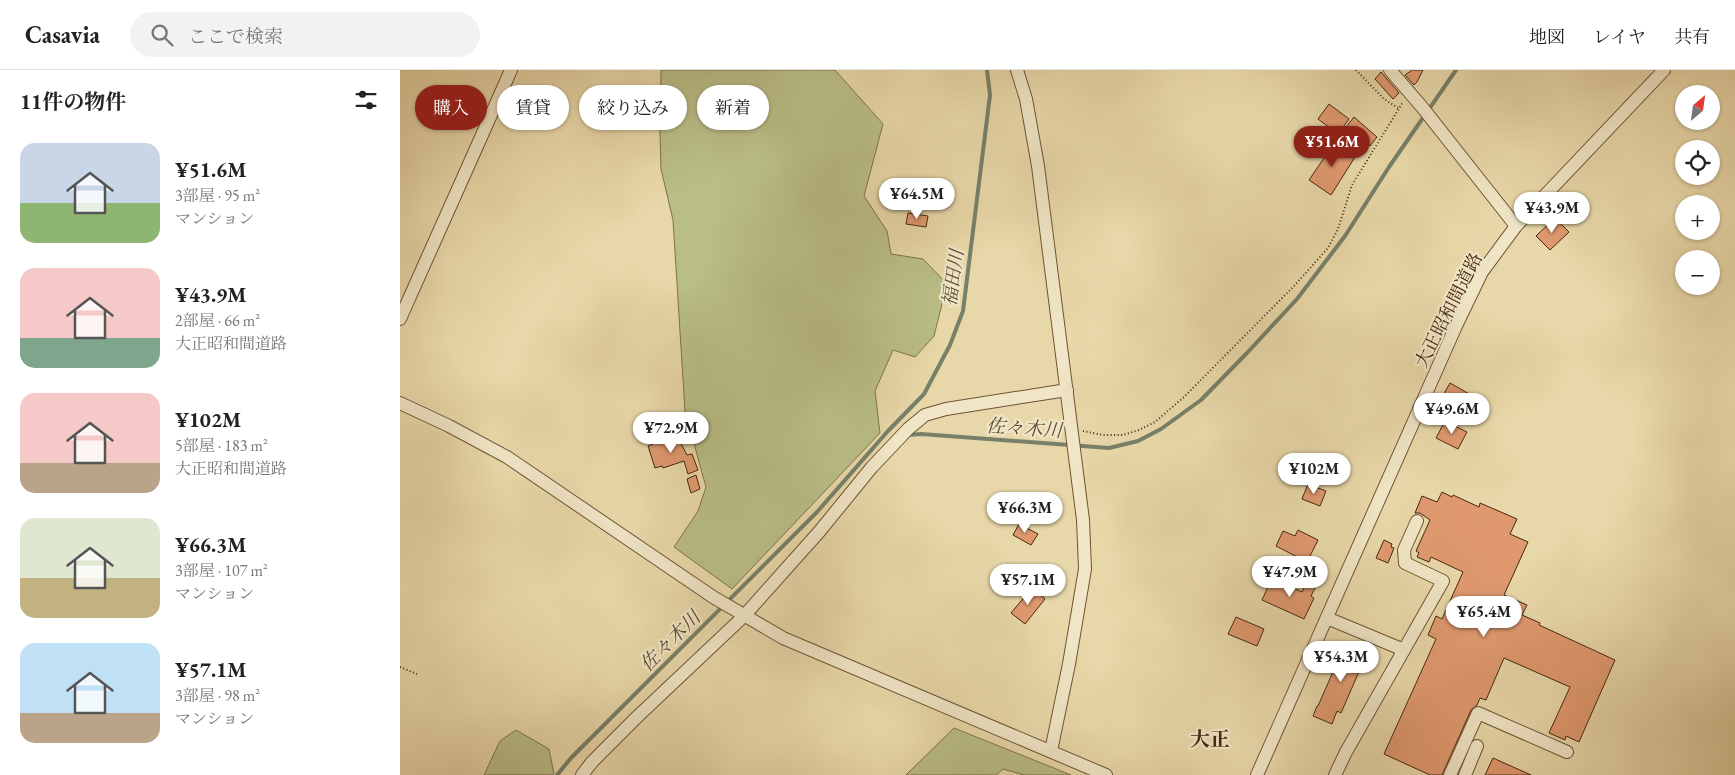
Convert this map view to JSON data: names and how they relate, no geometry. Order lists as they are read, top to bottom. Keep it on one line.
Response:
{"streets":{"street":["大正昭和間道路"]},"districts":["大正"],"water":["福田川","佐々木川"],"north":"top right","page":{"header":"Casavia","search":"ここで検索","nav":["地図","レイヤ","共有"],"heading":"11件の物件","map_buttons":["+","−"],"chip":["購入","賃貸","絞り込み","新着"],"price":["¥51.6M","¥64.5M","¥43.9M","¥49.6M","¥72.9M","¥102M","¥66.3M","¥47.9M","¥57.1M","¥65.4M","¥54.3M"],"list":[{"name":"¥51.6M","note":"3部屋 · 95 m² · マンション"},{"name":"¥43.9M","note":"2部屋 · 66 m² · 大正昭和間道路"},{"name":"¥102M","note":"5部屋 · 183 m² · 大正昭和間道路"},{"name":"¥66.3M","note":"3部屋 · 107 m² · マンション"},{"name":"¥57.1M","note":"3部屋 · 98 m² · マンション"}]}}
